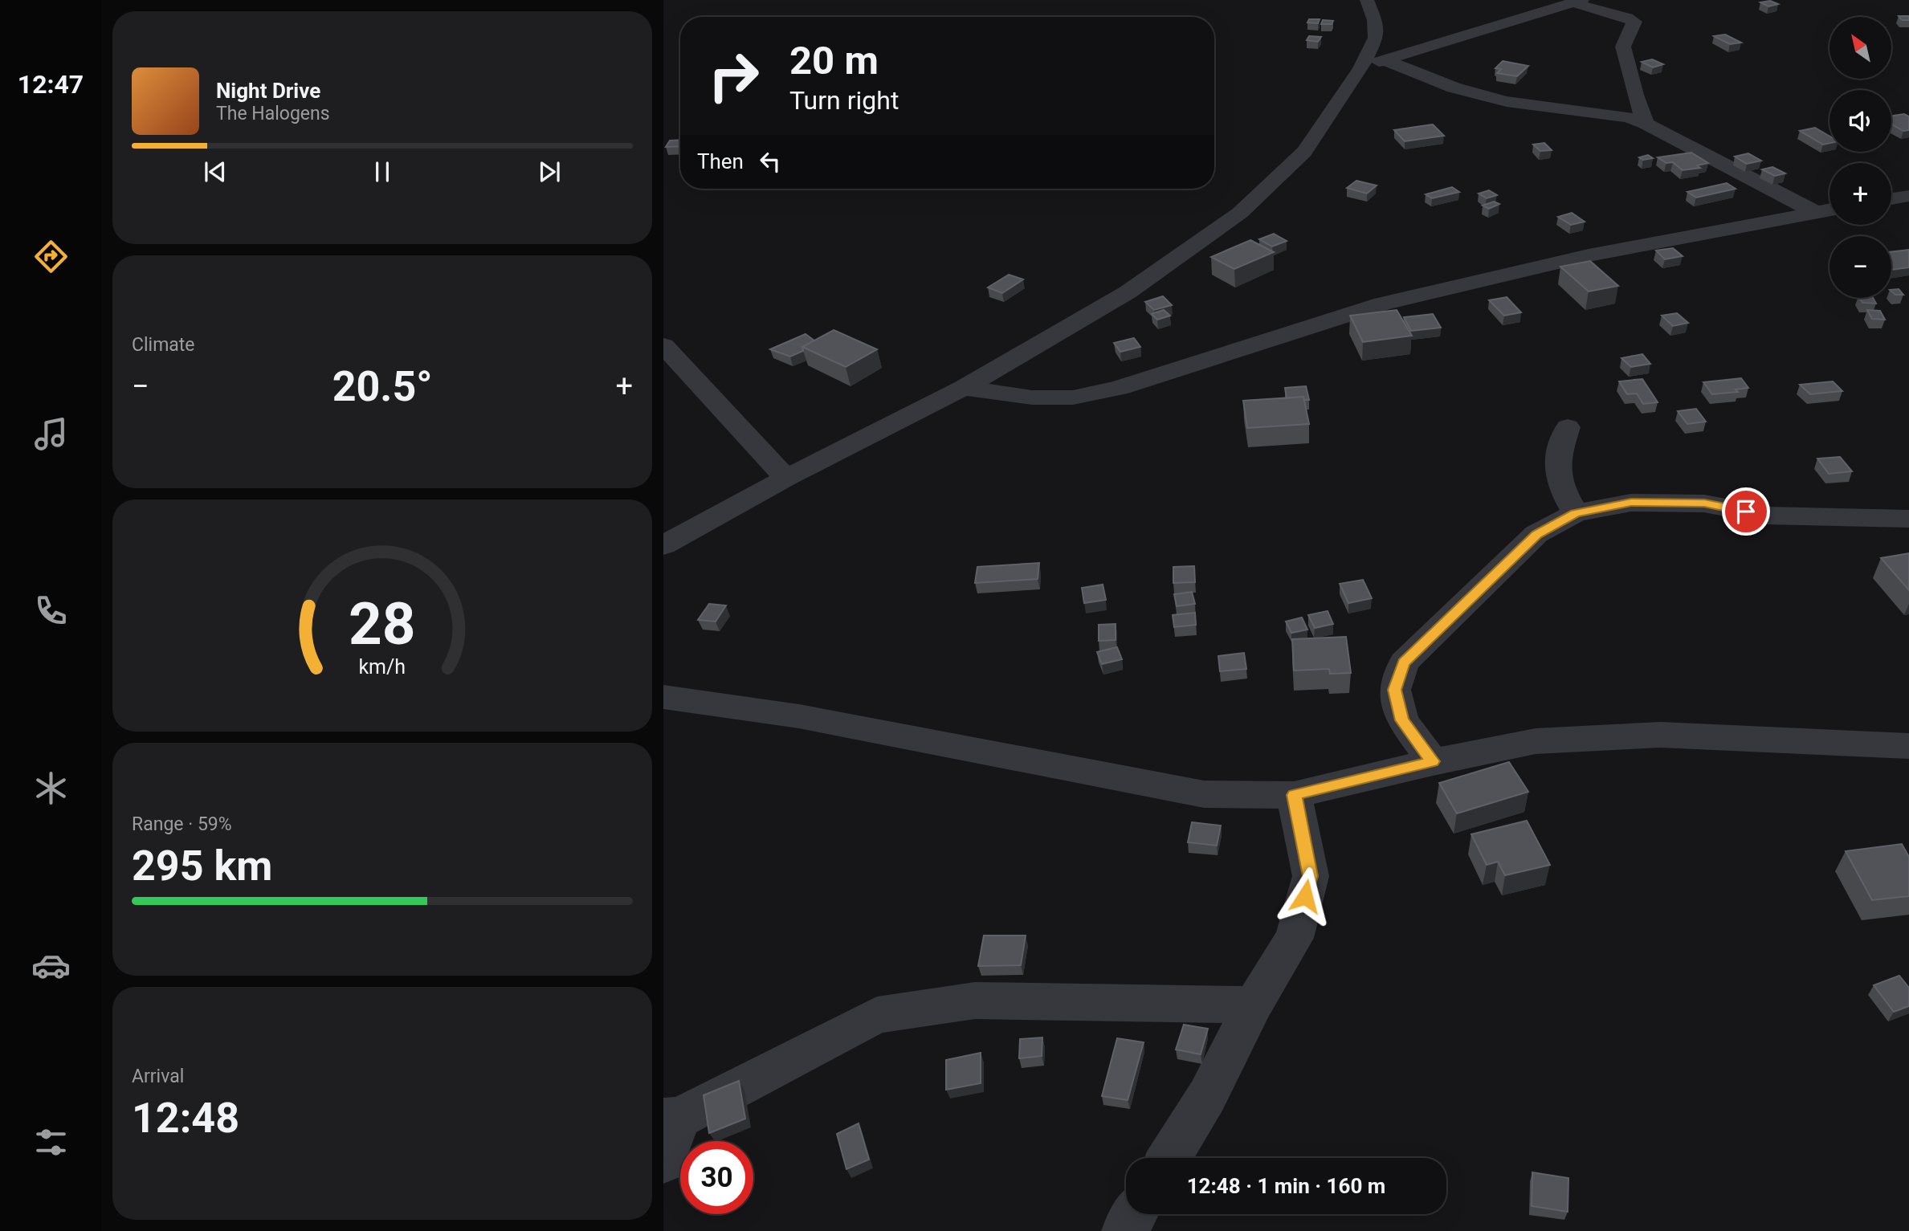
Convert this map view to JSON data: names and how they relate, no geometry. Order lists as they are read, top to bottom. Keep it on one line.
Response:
{"north":"top left","page":{"tabs":"12:47","map_buttons":["+","−"],"turn":["20 m","Turn right"],"song":["Night Drive","The Halogens"],"then":"Then","tile":["Climate",["Range · 59%","295 km"],["Arrival","12:48"]],"heat":["−","20.5°","+"],"limit":"30","trip":"12:48 · 1 min · 160 m","gauge":["28","km/h"]}}
